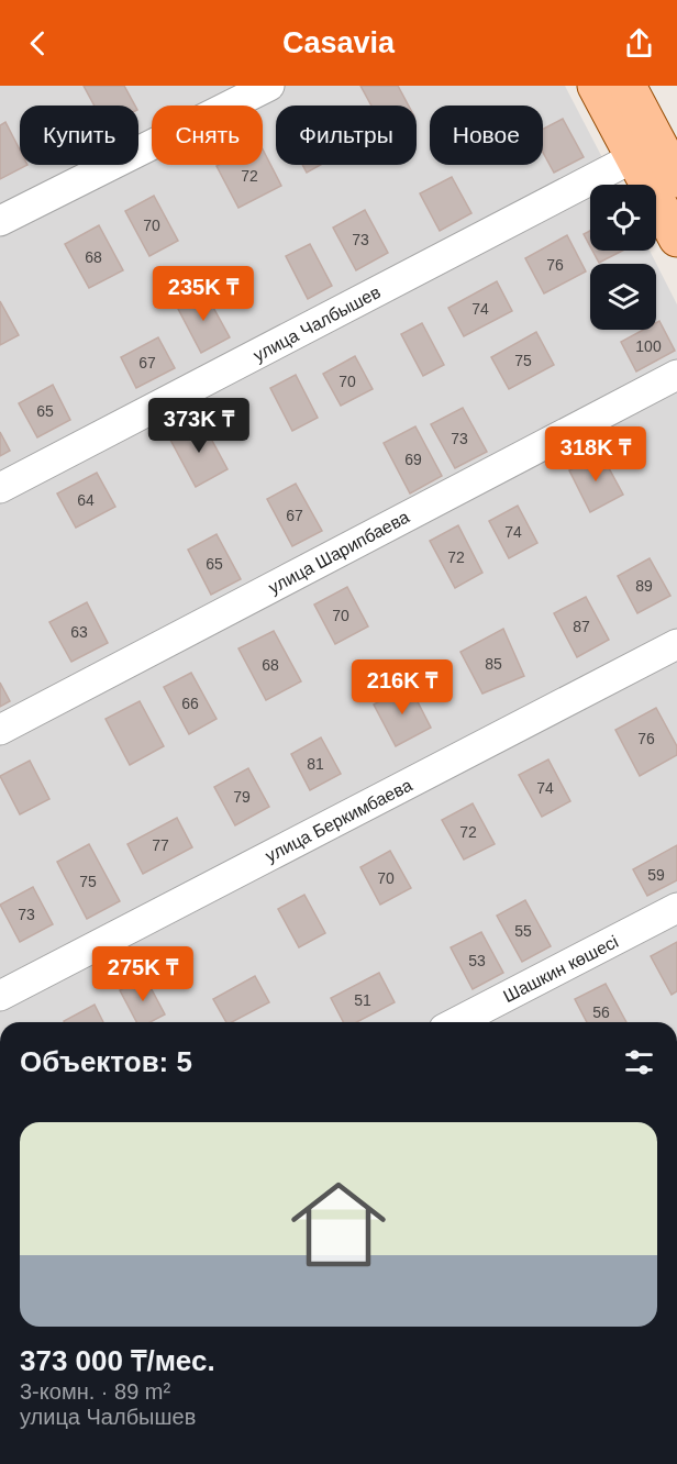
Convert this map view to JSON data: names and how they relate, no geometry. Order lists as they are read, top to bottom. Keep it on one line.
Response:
{"streets":{"street":["улица Чалбышев","улица Шарипбаева","улица Беркимбаева","Шашкин көшесі"]},"house_numbers":["72","70","73","68","76","74","100","75","67","70","65","73","69","64","67","74","72","65","89","70","87","63","85","68","66","76","81","74","79","72","77","59","70","75","73","55","53","51","56"],"page":{"header":"Casavia","chip":["Купить","Снять","Фильтры","Новое"],"price":["235K ₸","373K ₸","318K ₸","216K ₸","275K ₸"],"heading":"Объектов: 5","list":[{"name":"373 000 ₸/мес.","note":"3-комн. · 89 m² · улица Чалбышев"}]}}
